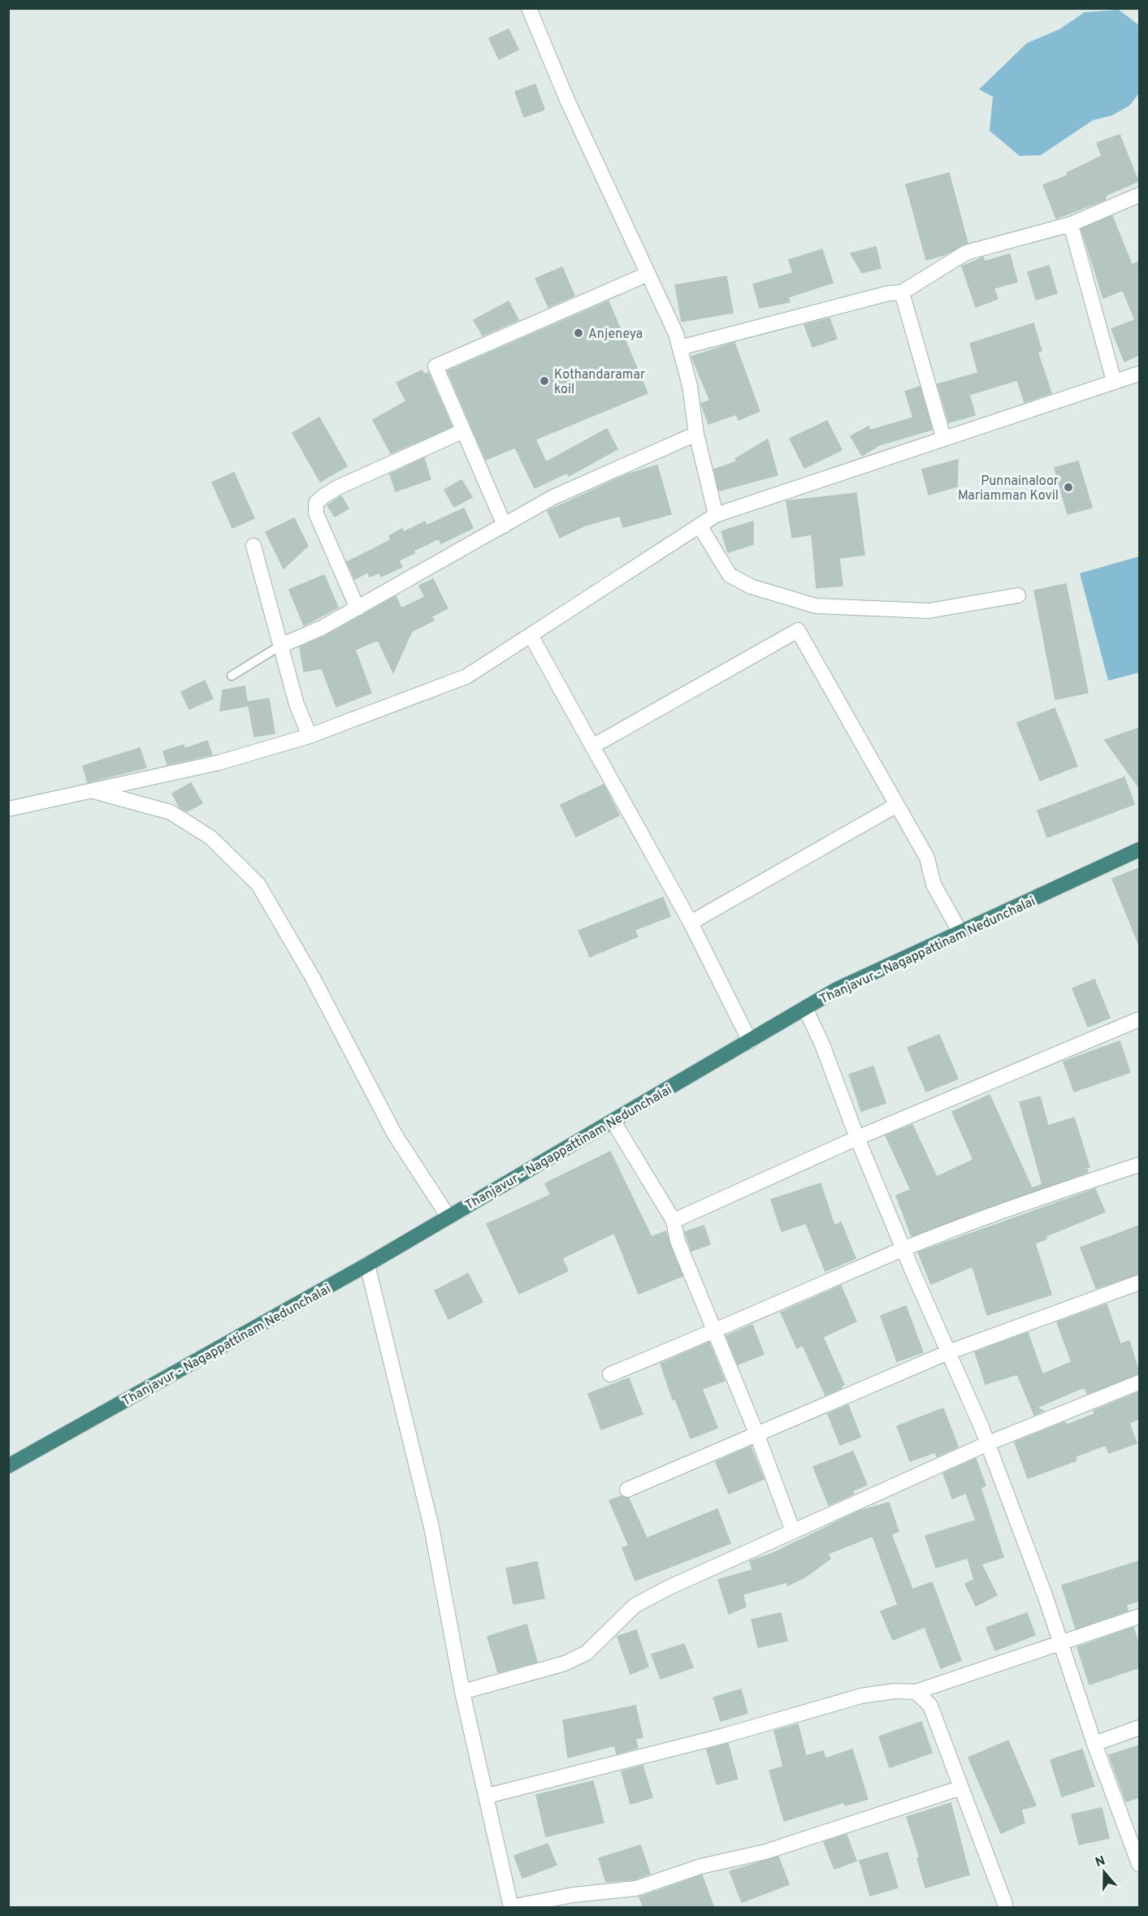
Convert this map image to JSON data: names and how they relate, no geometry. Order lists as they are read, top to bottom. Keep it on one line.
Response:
{"streets":{"highway":["Thanjavur - Nagappattinam Nedunchalai"]},"places":["Anjeneya","Kothandaramar koil","Punnainaloor Mariamman Kovil"],"north":"top"}
